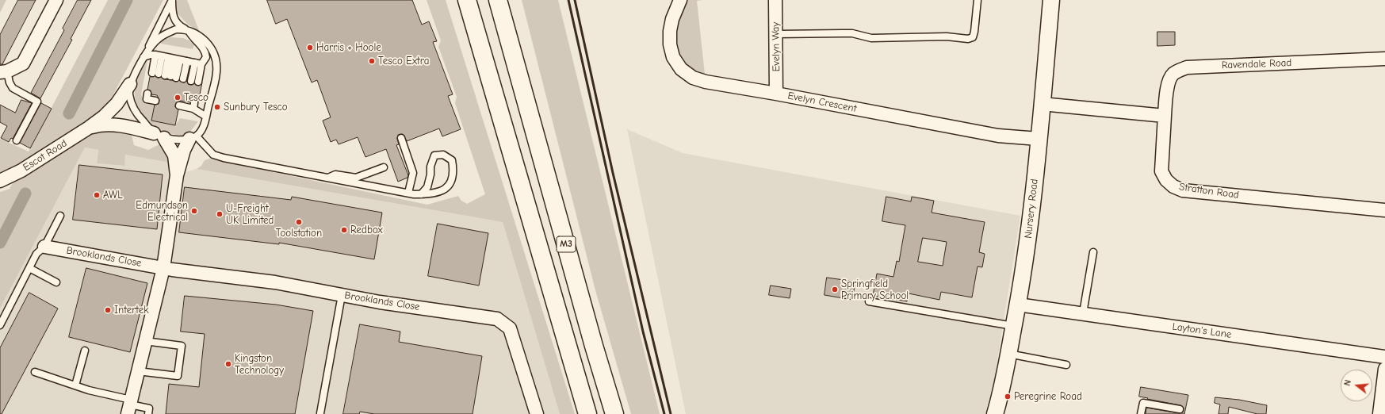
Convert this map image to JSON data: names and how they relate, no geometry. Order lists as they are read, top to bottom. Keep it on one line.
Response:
{"streets":{"highway":["M3"],"street":["Evelyn Way","Ravendale Road","Evelyn Crescent","Escot Road","Stratton Road","Nursery Road","Brooklands Close","Layton's Lane"]},"crossings":[["Evelyn Way","Evelyn Crescent"],["Ravendale Road","Stratton Road"],["Evelyn Crescent","Nursery Road"],["Nursery Road","Layton's Lane"]],"places":["Harris + Hoole","Tesco Extra","Tesco","Sunbury Tesco","AWL","Edmundson Electrical","U-Freight UK Limited","Toolstation","Redbox","Springfield Primary School","Intertek","Kingston Technology","Peregrine Road"],"north":"left"}
